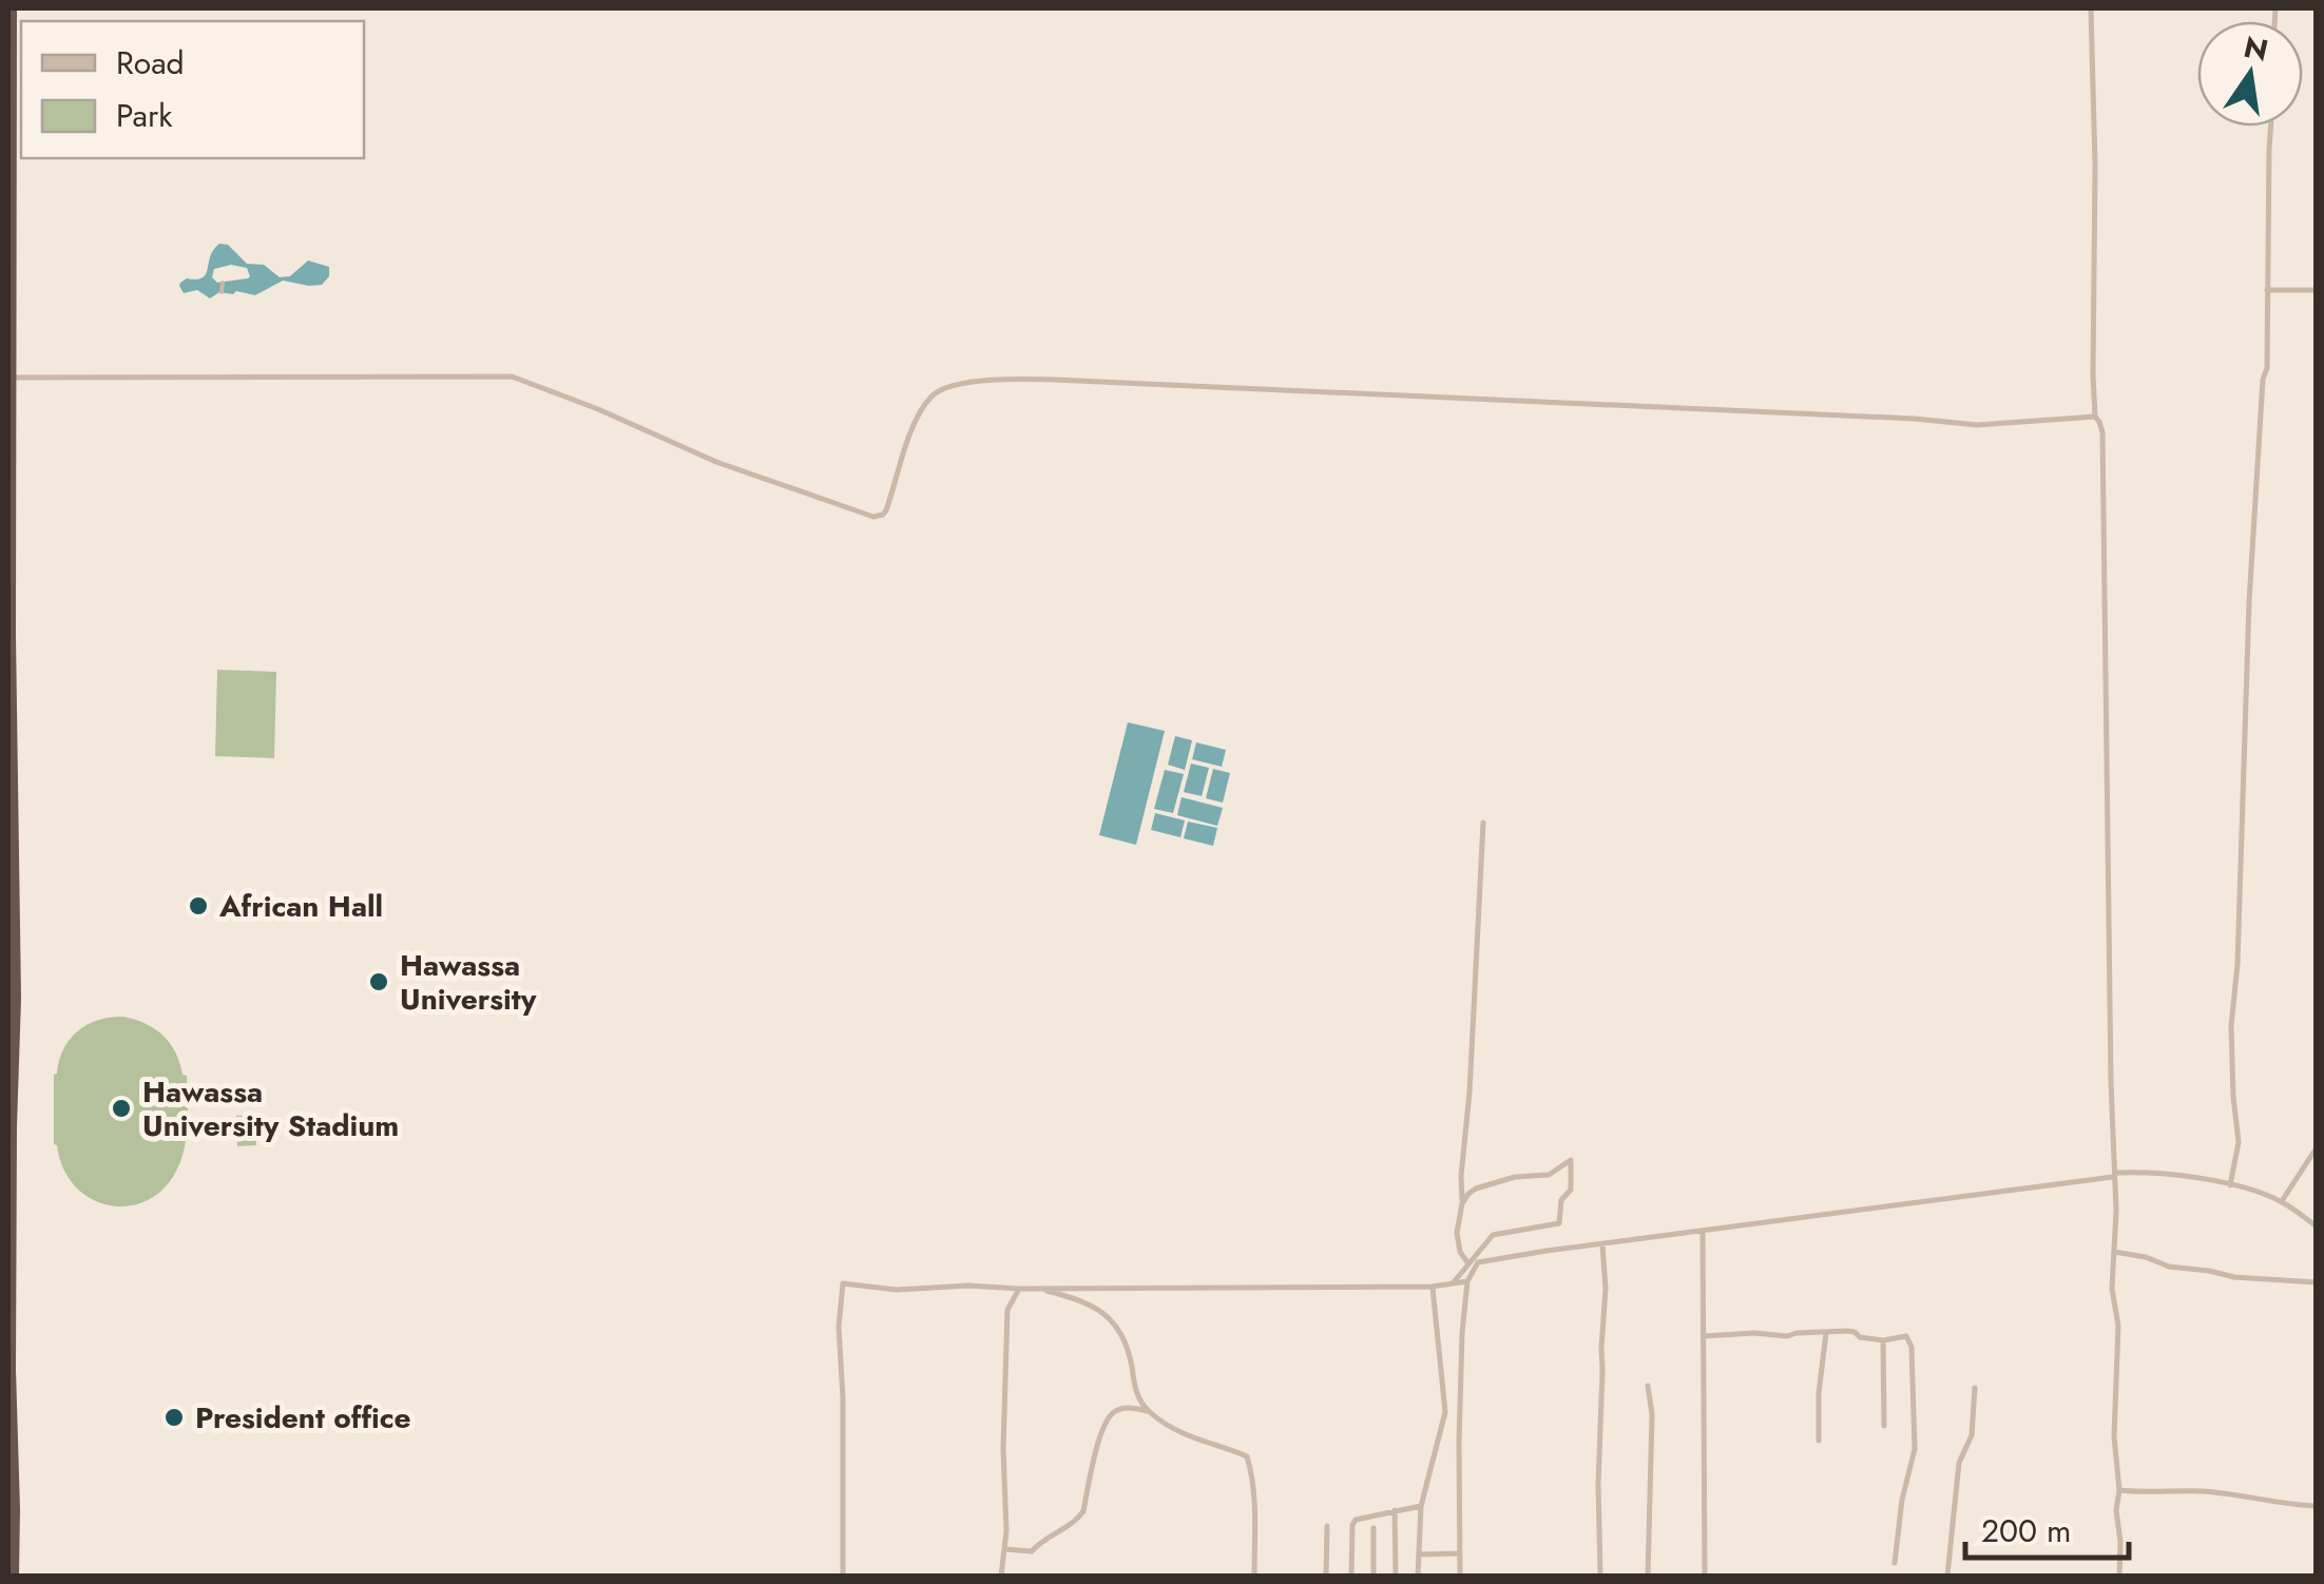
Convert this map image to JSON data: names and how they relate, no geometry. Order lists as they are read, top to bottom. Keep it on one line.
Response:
{"places":["African Hall","Hawassa University","Hawassa University Stadium","President office"],"legend":["Road","Park"],"scale_bar":"200 m","north":"top"}
